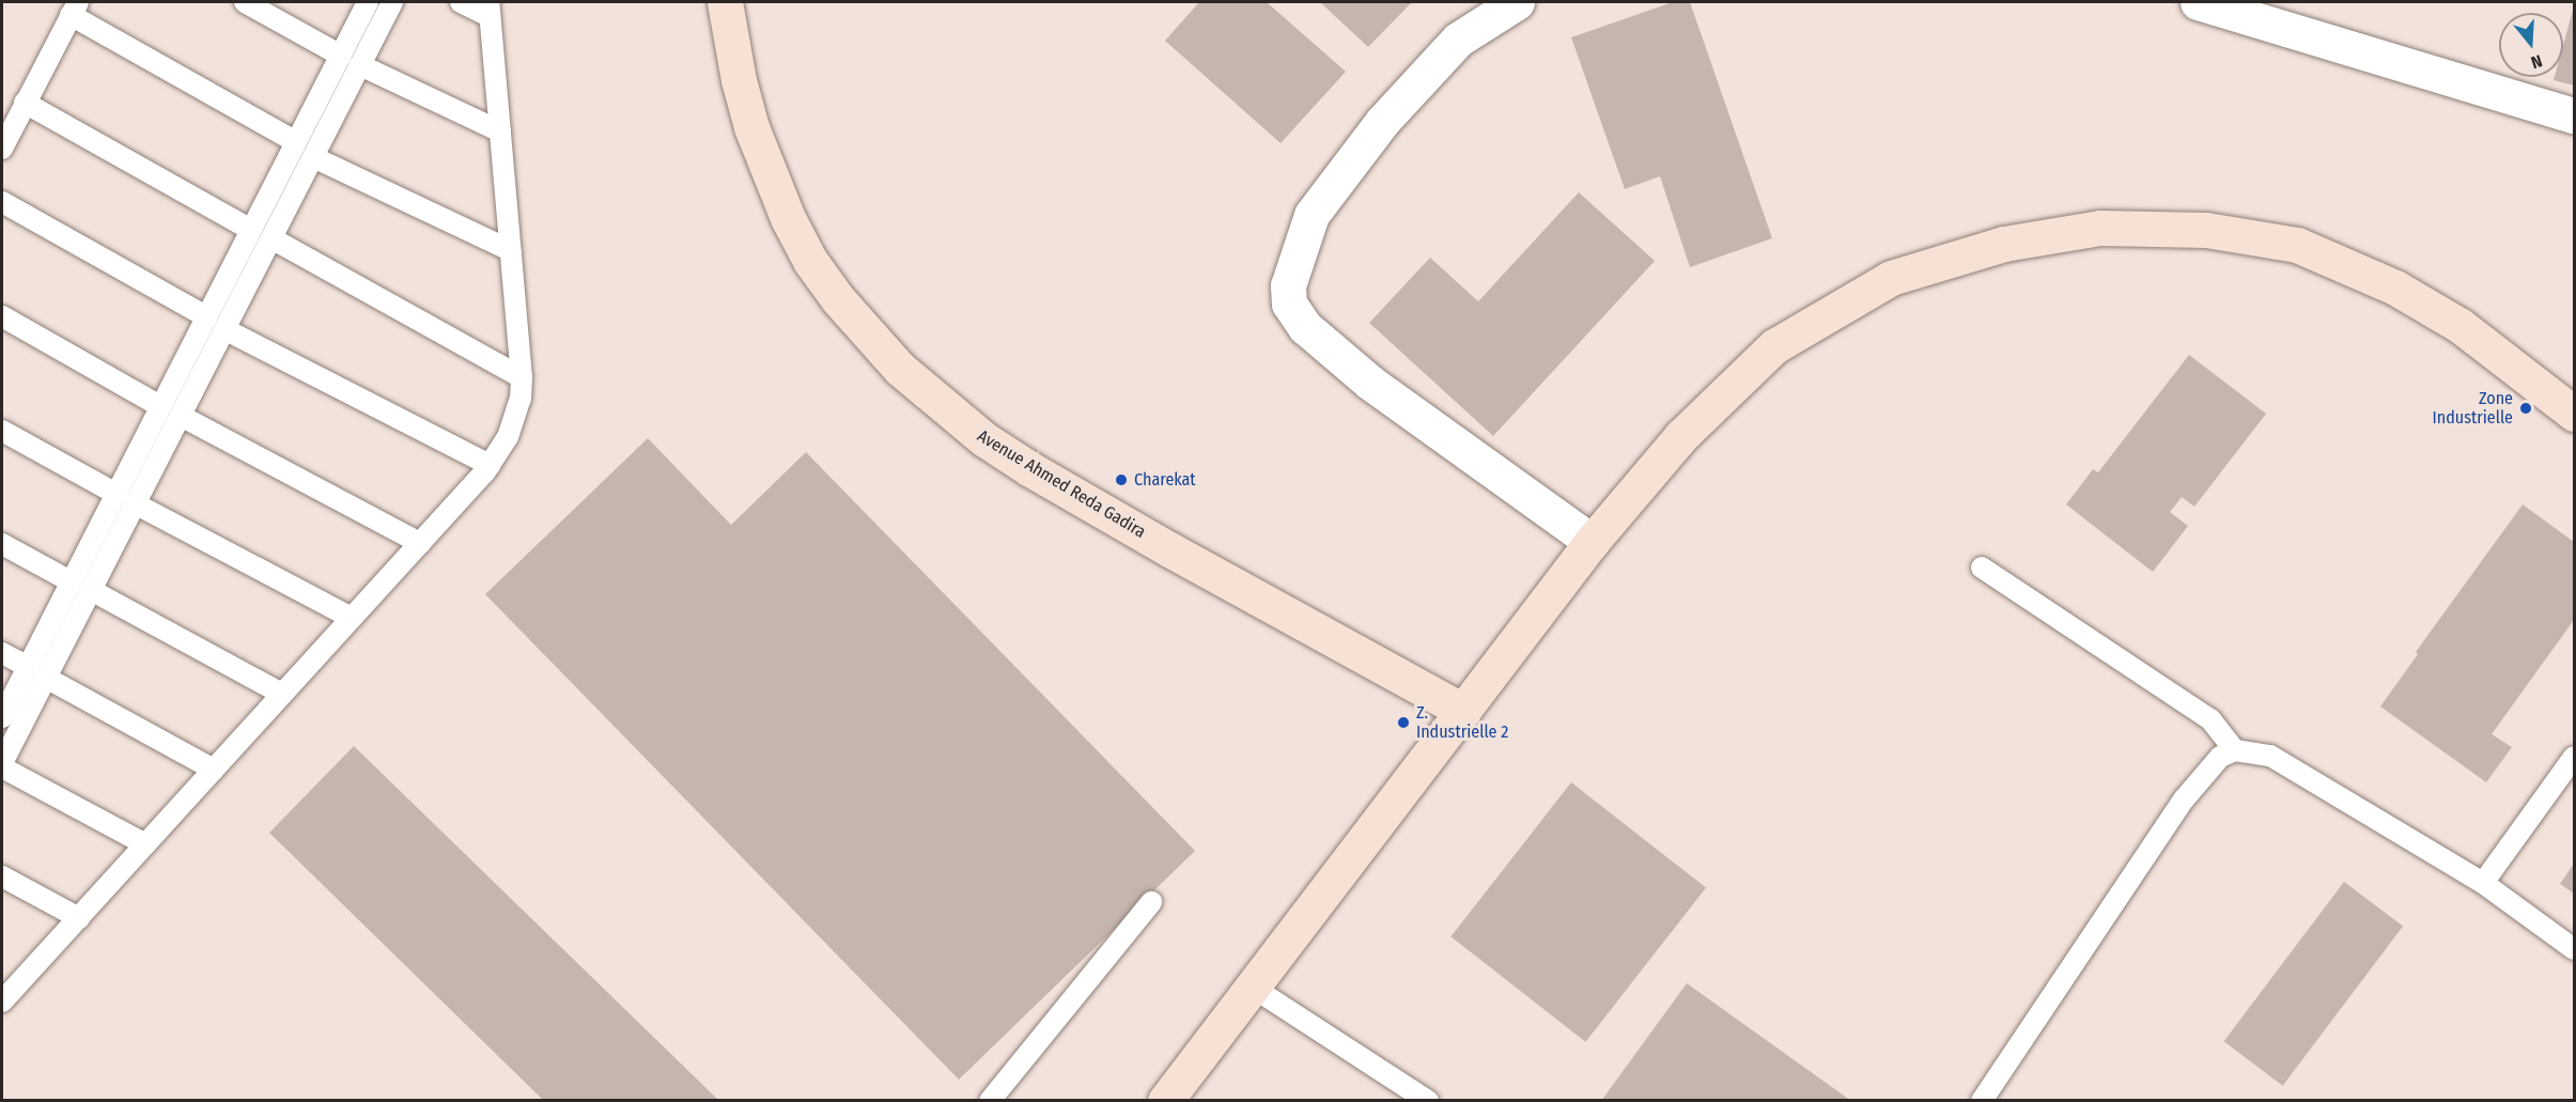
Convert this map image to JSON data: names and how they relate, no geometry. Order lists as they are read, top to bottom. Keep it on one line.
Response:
{"streets":{"main road":["Avenue Ahmed Reda Gadira"]},"places":["Zone Industrielle","Charekat","Z. Industrielle 2"],"north":"bottom"}
